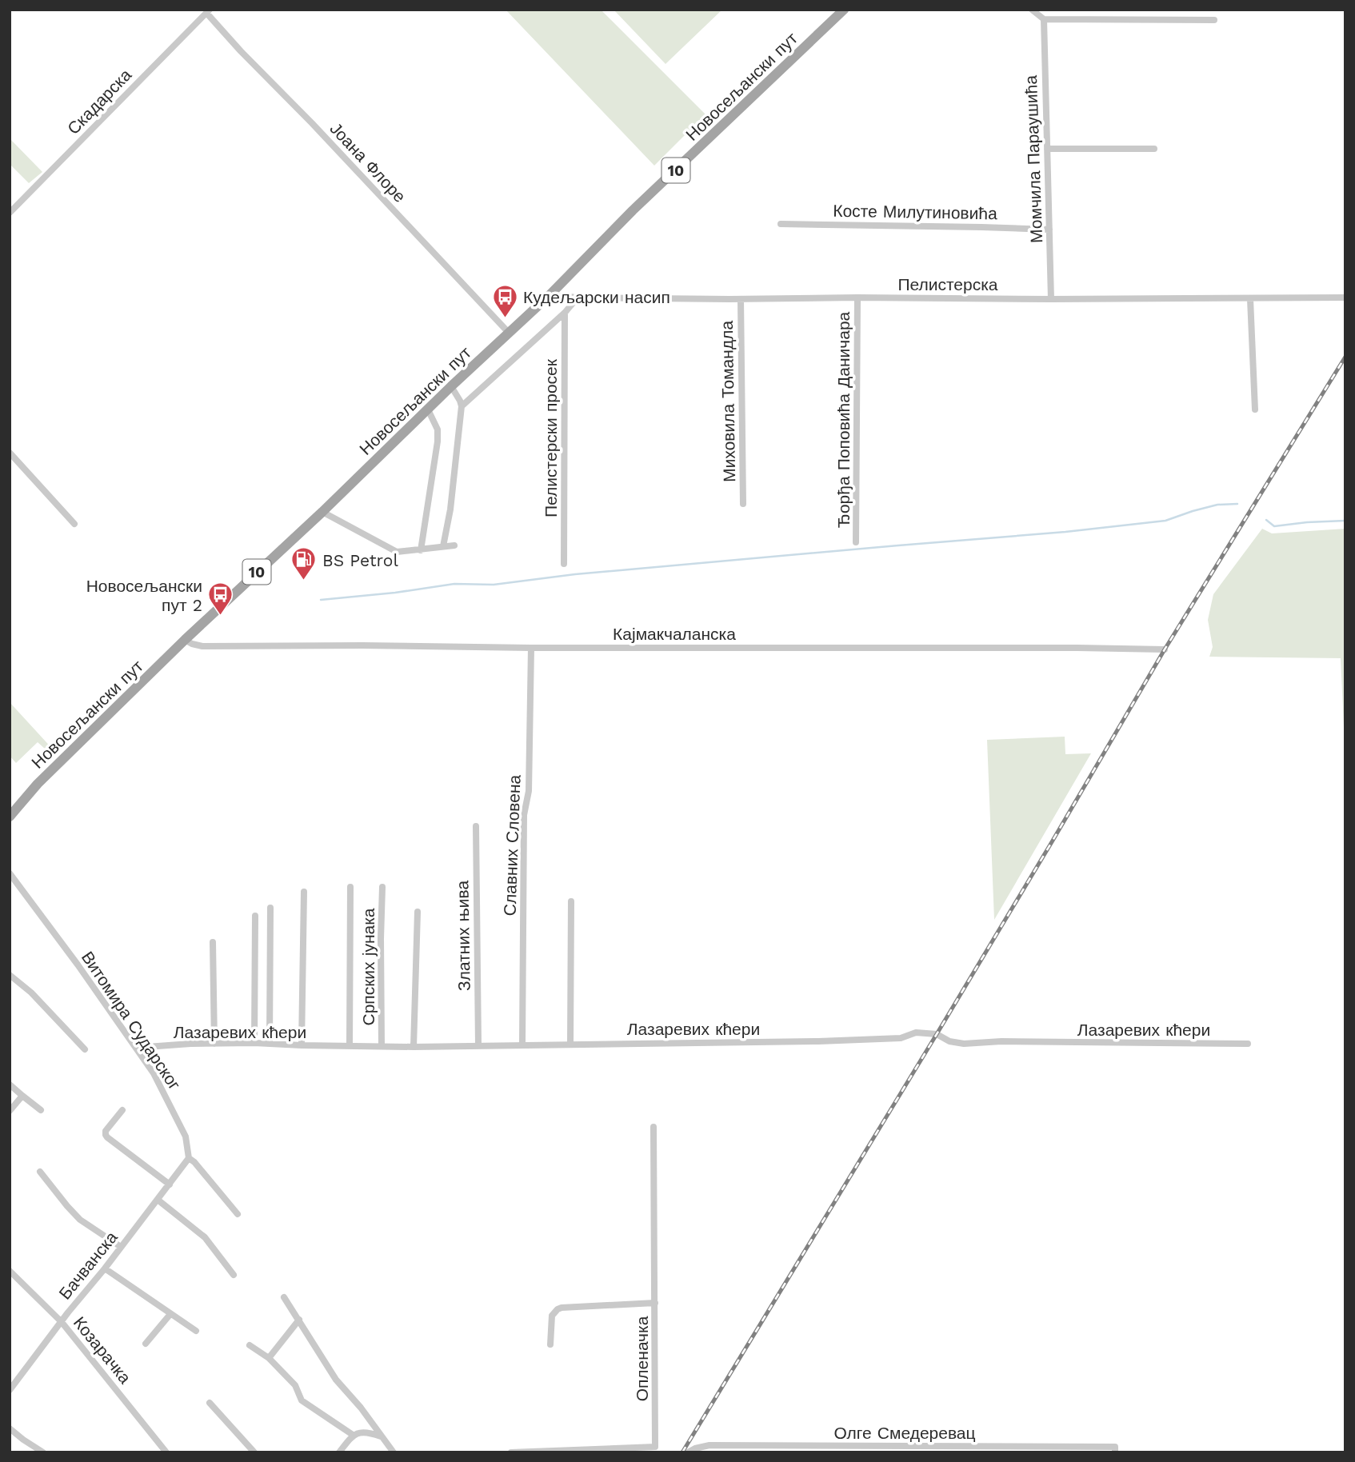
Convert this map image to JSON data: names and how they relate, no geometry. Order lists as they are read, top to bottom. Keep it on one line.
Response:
{"streets":{"main road":["Новосељански пут","10"],"street":["Скадарска","Момчила Параушића","Јоана Флоре","Косте Милутиновића","Пелистерска","Миховила Томандла","Ђорђа Поповића Даничара","Пелистерски просек","Кајмакчаланска","Славних Словена","Златних њива","Српских јунака","Витомира Сударског","Лазаревих кћери","Бачванска","Козарачка","Опленачка","Олге Смедеревац"]},"crossings":[["Новосељански пут","Јоана Флоре"],["Новосељански пут","Пелистерска"],["Новосељански пут","Кајмакчаланска"],["Скадарска","Јоана Флоре"],["Момчила Параушића","Косте Милутиновића"],["Момчила Параушића","Пелистерска"],["Пелистерска","Миховила Томандла"],["Пелистерска","Ђорђа Поповића Даничара"],["Кајмакчаланска","Славних Словена"],["Славних Словена","Лазаревих кћери"],["Златних њива","Лазаревих кћери"],["Српских јунака","Лазаревих кћери"],["Витомира Сударског","Лазаревих кћери"],["Витомира Сударског","Бачванска"],["Бачванска","Козарачка"]],"places":{"bus stop":["Кудељарски насип","Новосељански пут 2"],"fuel station":["BS Petrol"]}}
